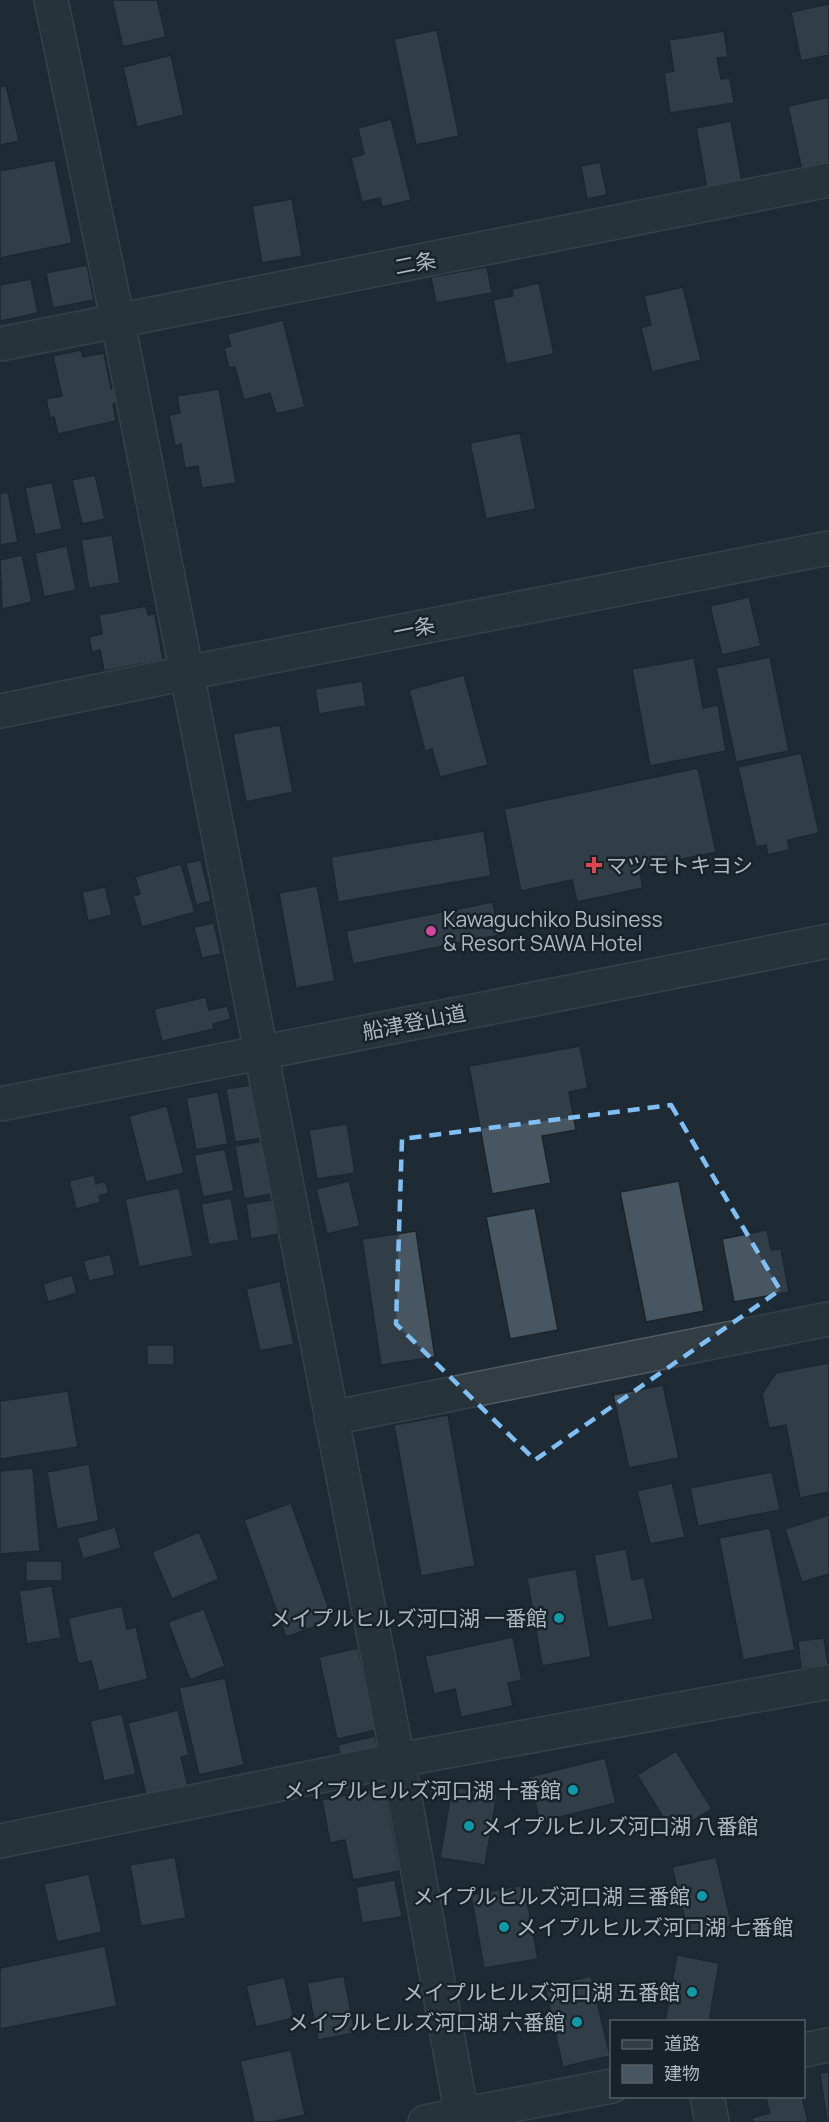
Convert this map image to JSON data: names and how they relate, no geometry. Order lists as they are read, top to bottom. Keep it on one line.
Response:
{"streets":{"street":["二条","一条","船津登山道"]},"places":{"health":["マツモトキヨシ"],"other":["Kawaguchiko Business & Resort SAWA Hotel","メイプルヒルズ河口湖 一番館","メイプルヒルズ河口湖 十番館","メイプルヒルズ河口湖 八番館","メイプルヒルズ河口湖 三番館","メイプルヒルズ河口湖 七番館","メイプルヒルズ河口湖 五番館","メイプルヒルズ河口湖 六番館"]},"legend":["道路","建物"]}
